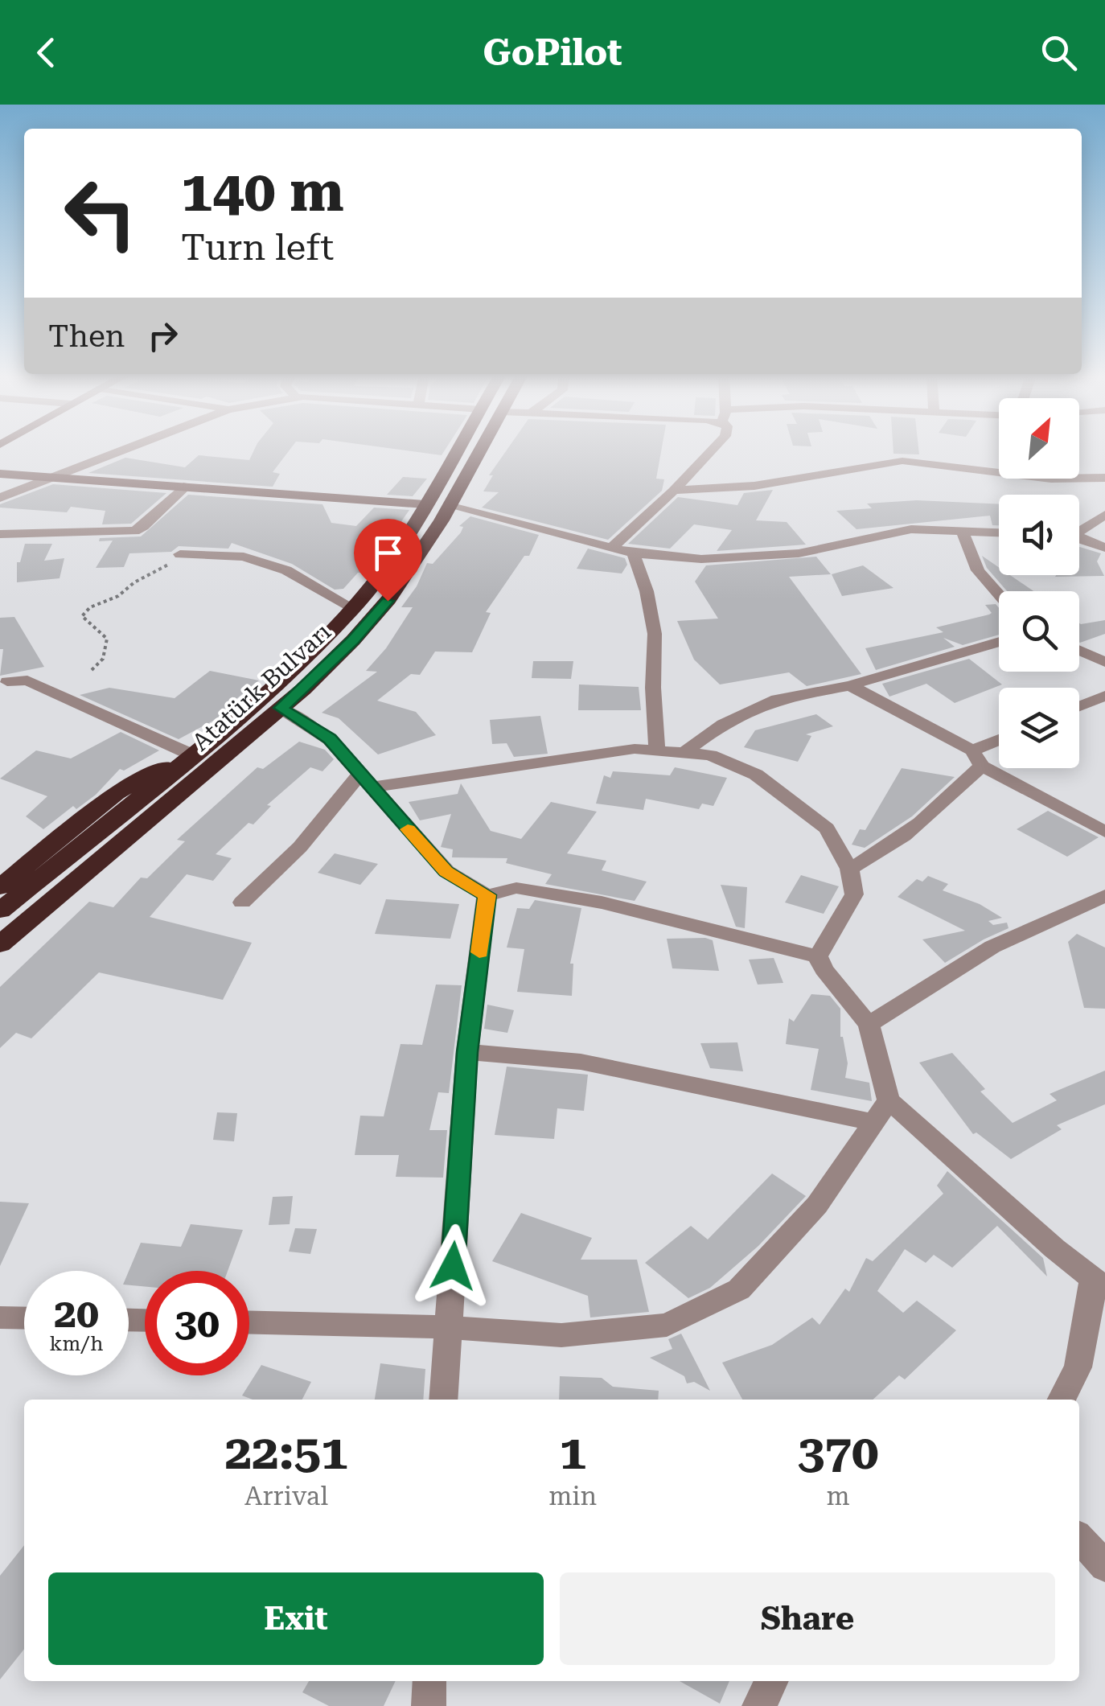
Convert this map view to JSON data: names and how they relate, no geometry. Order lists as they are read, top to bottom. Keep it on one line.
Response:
{"streets":{"highway":["Atatürk Bulvarı"]},"north":"top right","page":{"header":"GoPilot","turn":["140 m","Turn left"],"then":"Then","speed":"20 km/h","limit":"30","eta":["22:51","Arrival","1","min","370","m"],"buttons":["Exit","Share"]}}
